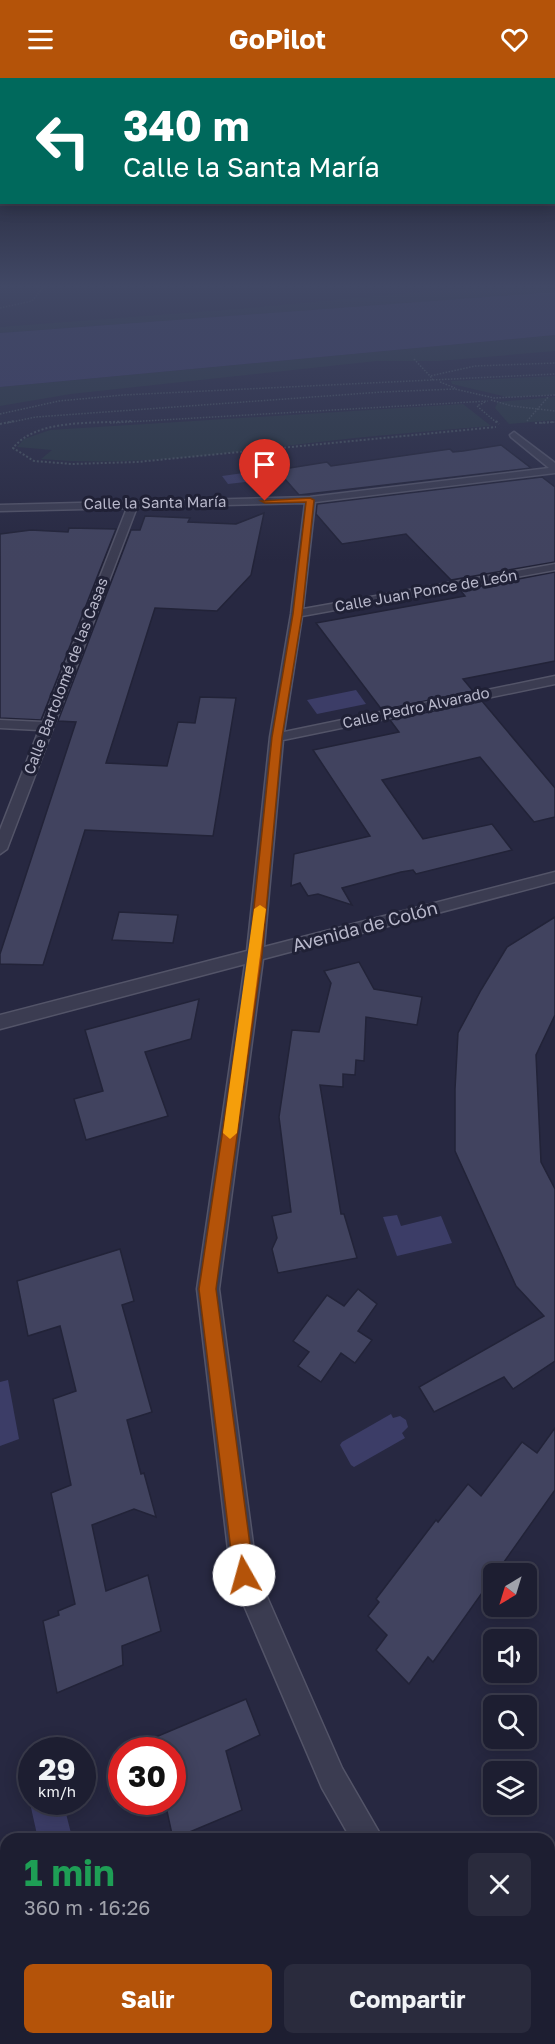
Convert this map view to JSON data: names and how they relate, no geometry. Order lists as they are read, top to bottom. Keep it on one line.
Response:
{"streets":{"street":["Calle la Santa María","Calle Juan Ponce de León","Calle Bartolomé de las Casas","Calle Pedro Alvarado","Avenida de Colón"]},"crossings":[["Calle la Santa María","Calle Bartolomé de las Casas"]],"north":"bottom left","page":{"header":"GoPilot","turn":["340 m","Calle la Santa María"],"speed":"29 km/h","limit":"30","heading":["1 min","360 m · 16:26"],"buttons":["Salir","Compartir"]}}
